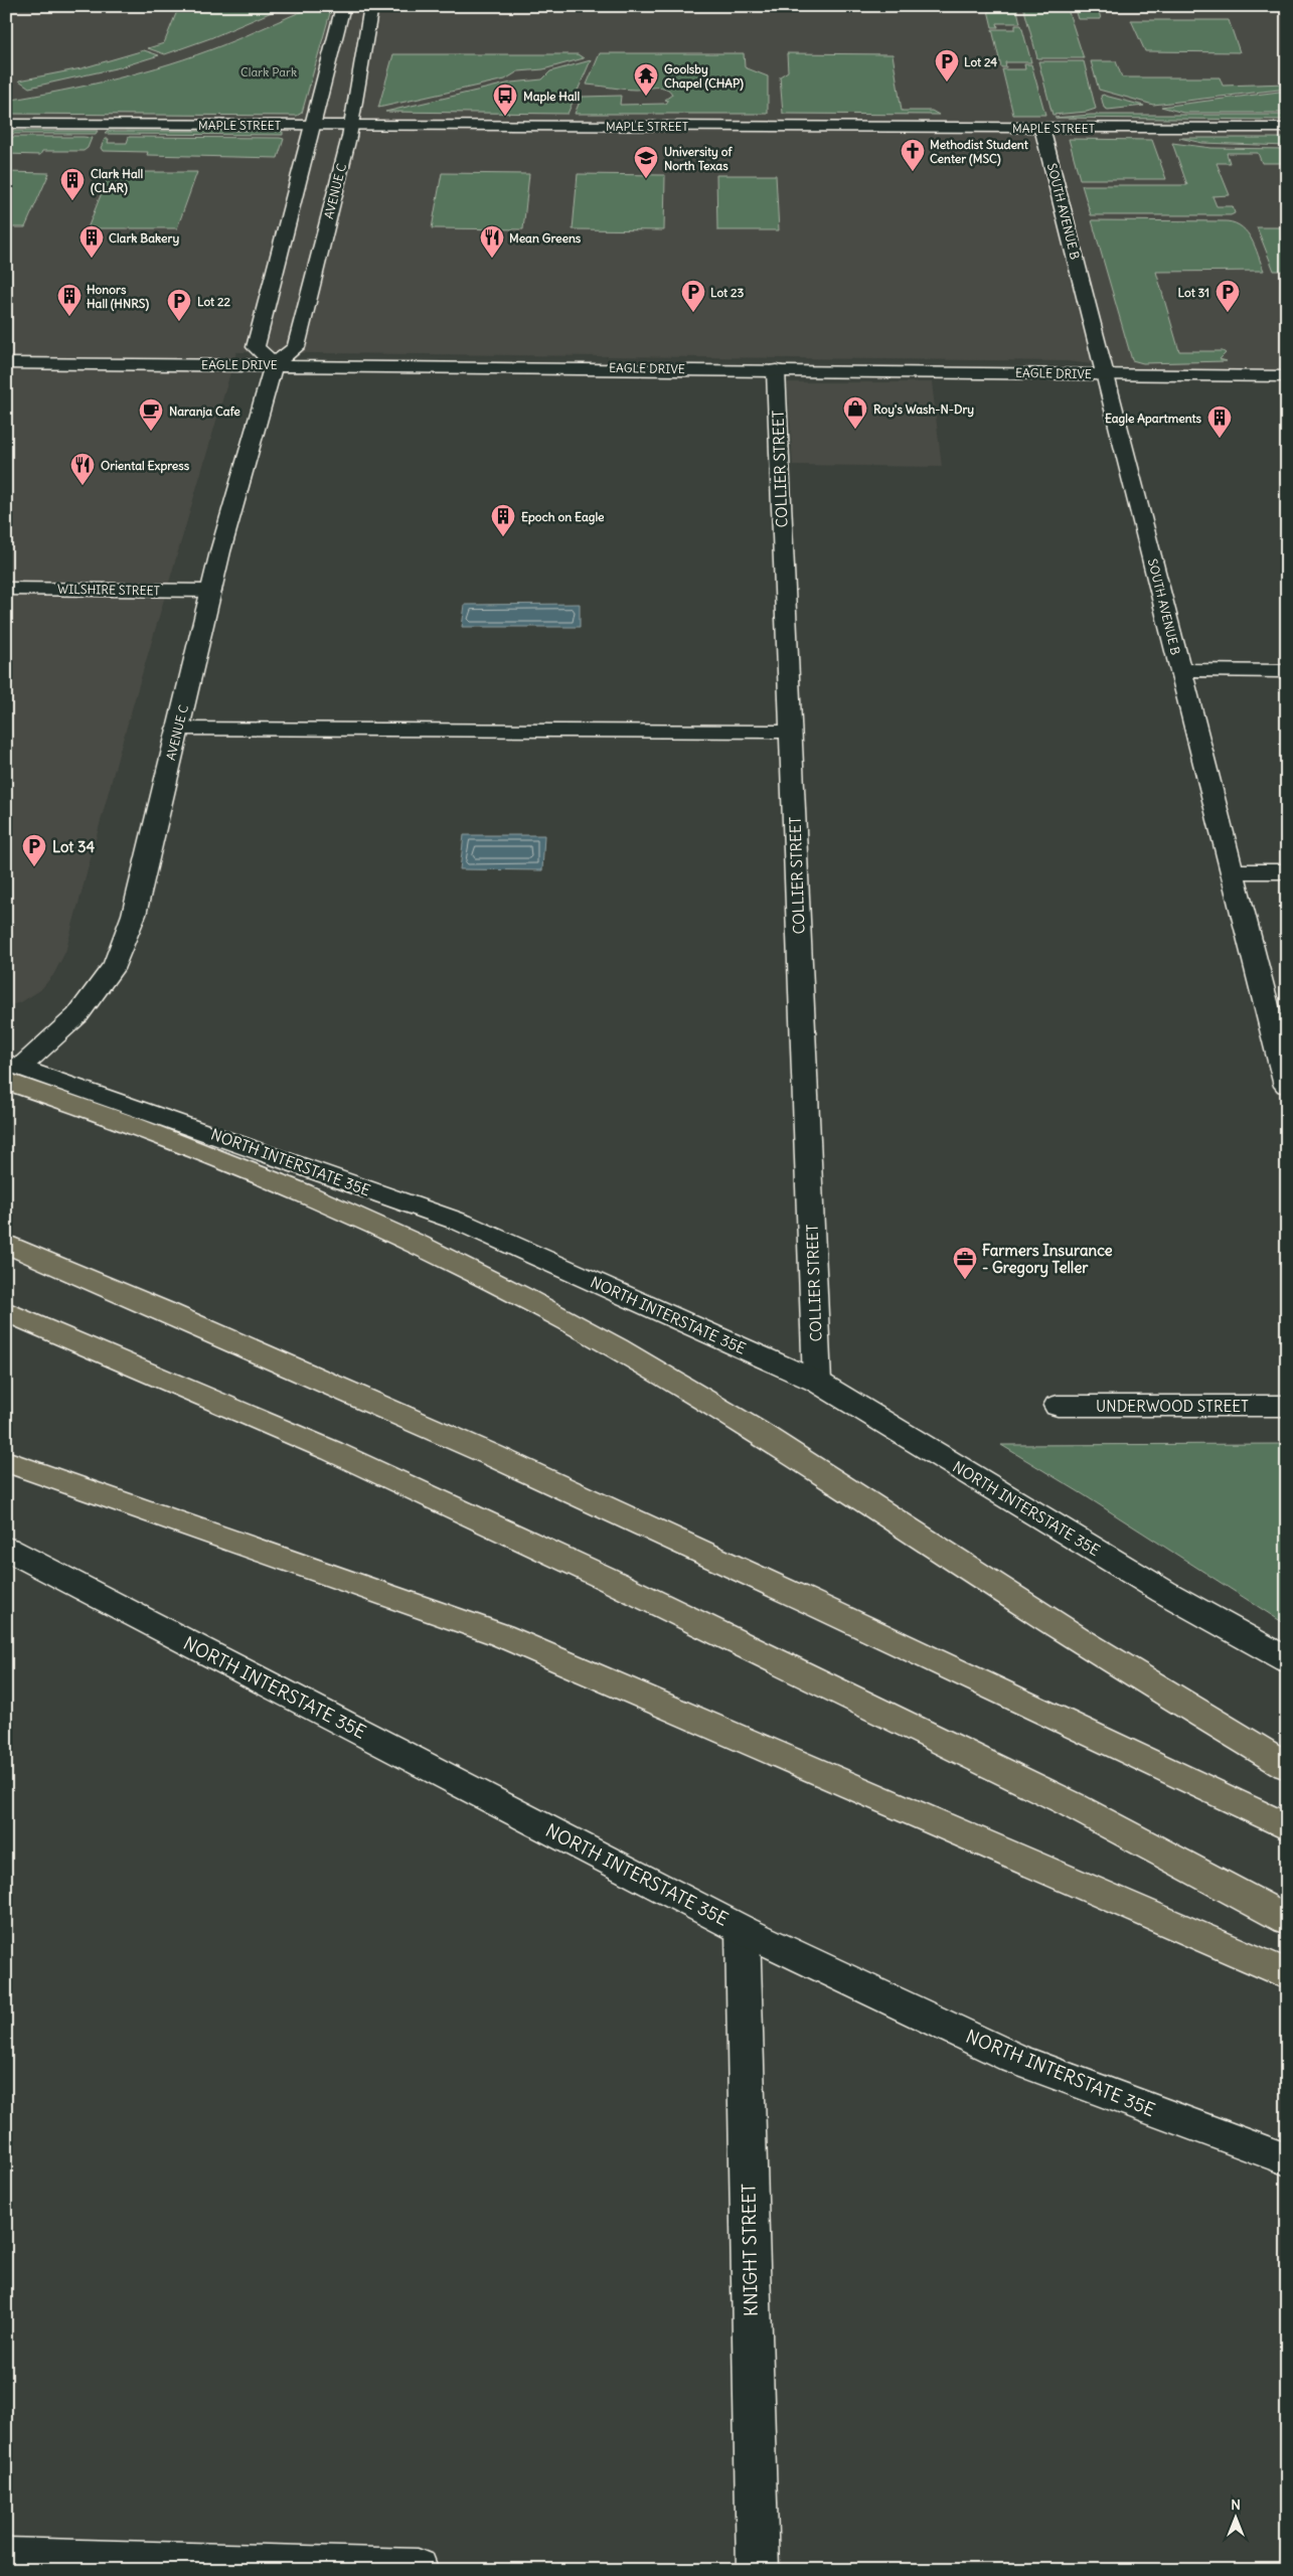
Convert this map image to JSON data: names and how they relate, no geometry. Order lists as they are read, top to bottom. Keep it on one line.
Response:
{"streets":{"street":["MAPLE STREET","AVENUE C","SOUTH AVENUE B","EAGLE DRIVE","COLLIER STREET","WILSHIRE STREET","NORTH INTERSTATE 35E","UNDERWOOD STREET","KNIGHT STREET"]},"crossings":[["MAPLE STREET","AVENUE C"],["MAPLE STREET","SOUTH AVENUE B"],["AVENUE C","EAGLE DRIVE"],["AVENUE C","WILSHIRE STREET"],["AVENUE C","NORTH INTERSTATE 35E"],["SOUTH AVENUE B","EAGLE DRIVE"],["EAGLE DRIVE","COLLIER STREET"],["COLLIER STREET","NORTH INTERSTATE 35E"],["NORTH INTERSTATE 35E","KNIGHT STREET"]],"parks":["Clark Park"],"places":{"parking":["Lot 24","Lot 23","Lot 31","Lot 22","Lot 34"],"temple":["Goolsby Chapel (CHAP)"],"bus stop":["Maple Hall"],"church":["Methodist Student Center (MSC)"],"school or university":["University of North Texas"],"building":["Clark Hall (CLAR)","Clark Bakery","Honors Hall (HNRS)","Eagle Apartments","Epoch on Eagle"],"restaurant":["Mean Greens","Oriental Express"],"shop":["Roy's Wash-N-Dry"],"cafe":["Naranja Cafe"],"office":["Farmers Insurance - Gregory Teller"]},"north":"top"}
